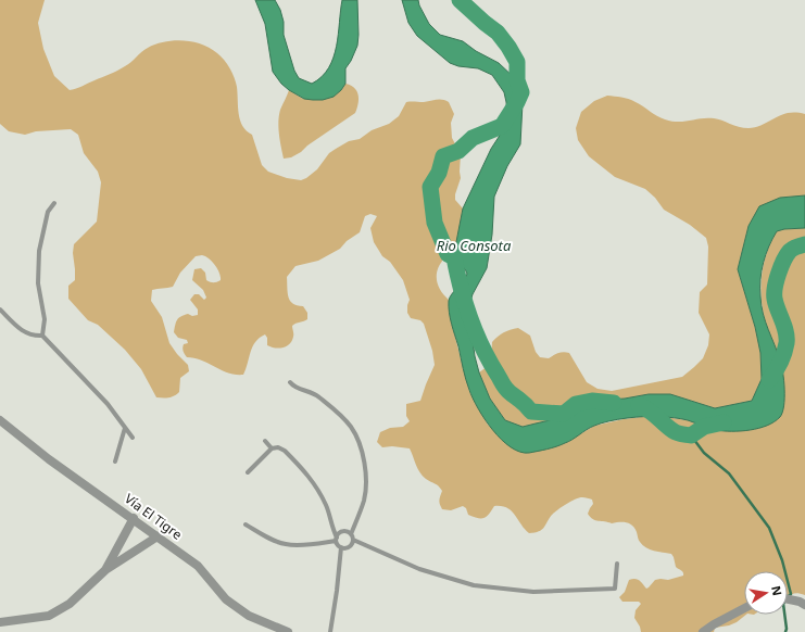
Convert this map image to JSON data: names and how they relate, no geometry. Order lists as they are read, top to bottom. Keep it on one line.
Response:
{"streets":{"street":["Vía El Tigre"]},"water":["Rio Consota"],"north":"right"}
